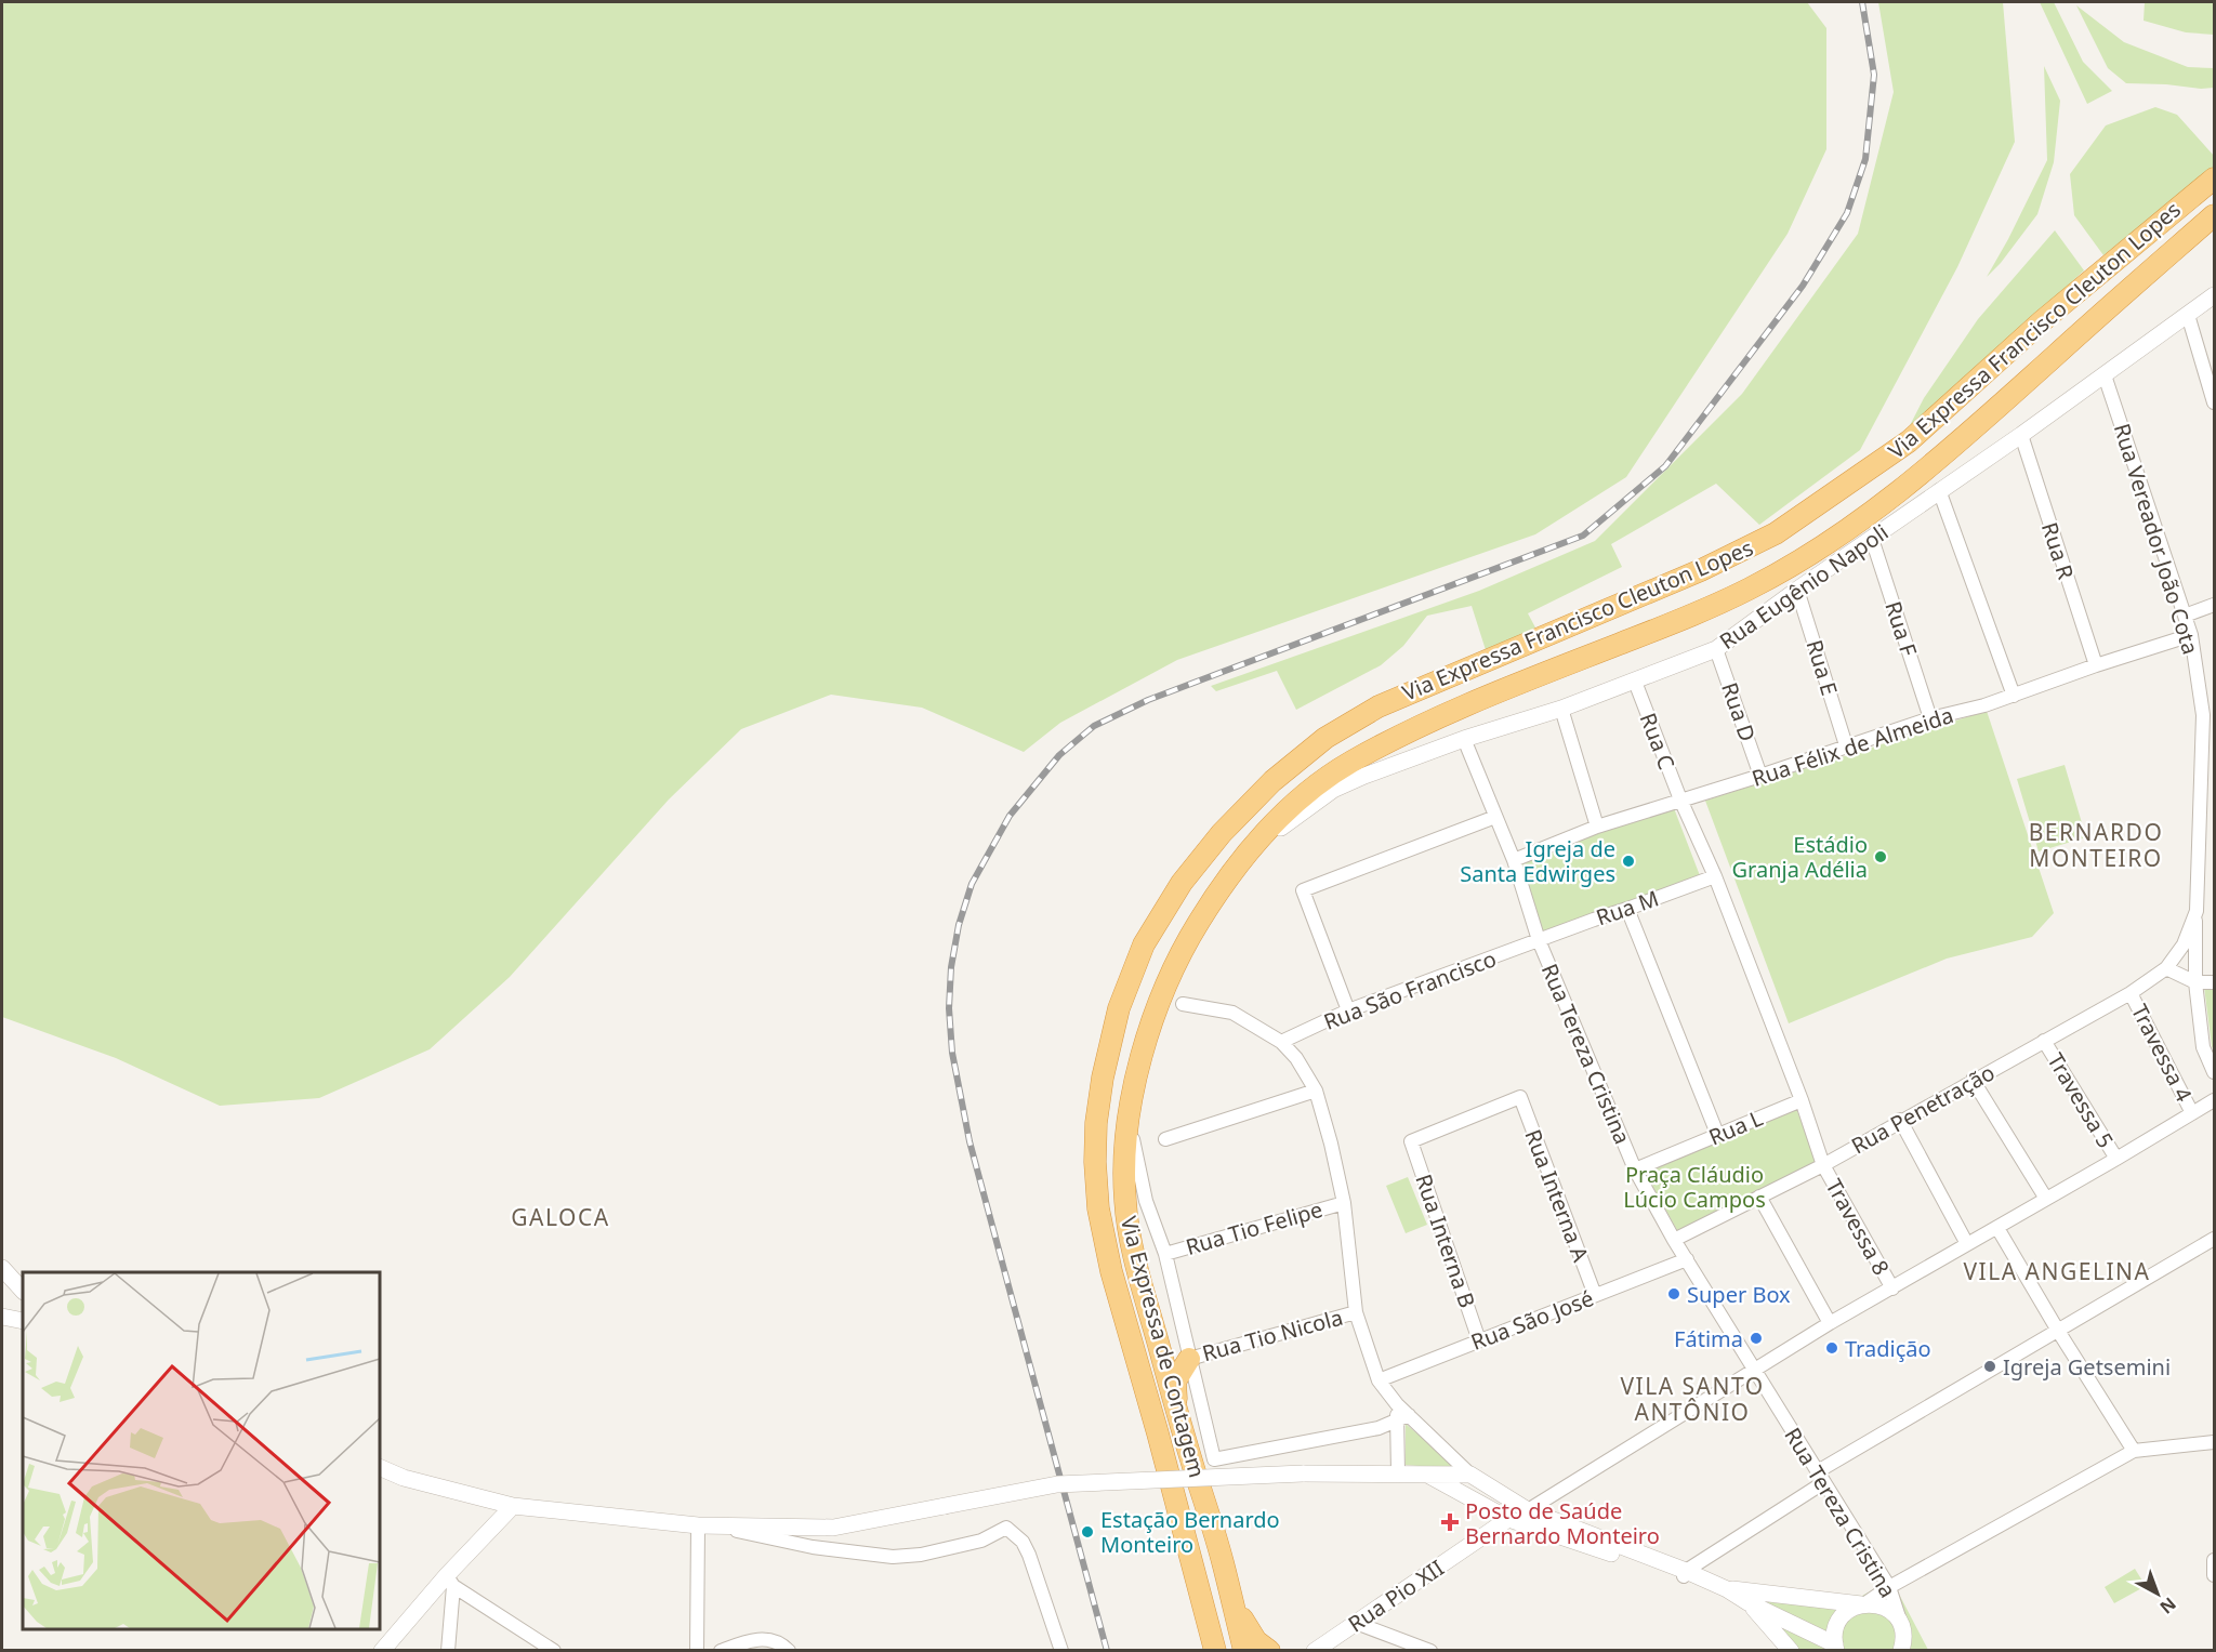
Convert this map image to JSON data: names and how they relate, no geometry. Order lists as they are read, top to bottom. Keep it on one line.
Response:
{"streets":{"highway":["Via Expressa Francisco Cleuton Lopes","Via Expressa de Contagem"],"street":["Rua Vereador João Cota","Rua R","Rua Eugênio Napoli","Rua F","Rua E","Rua D","Rua C","Rua Félix de Almeida","Rua M","Rua São Francisco","Travessa 4","Rua Tereza Cristina","Travessa 5","Rua Penetração","Rua L","Rua Interna A","Travessa 8","Rua Tio Felipe","Rua Interna B","Rua São José","Rua Tio Nicola","Rua Pio XII"]},"crossings":[["Via Expressa Francisco Cleuton Lopes","Rua Eugênio Napoli"],["Via Expressa Francisco Cleuton Lopes","Via Expressa de Contagem"],["Rua Vereador João Cota","Rua Eugênio Napoli"],["Rua Vereador João Cota","Rua Félix de Almeida"],["Rua Vereador João Cota","Rua Penetração"],["Rua R","Rua Eugênio Napoli"],["Rua R","Rua Félix de Almeida"],["Rua Eugênio Napoli","Rua F"],["Rua Eugênio Napoli","Rua E"],["Rua Eugênio Napoli","Rua D"],["Rua Eugênio Napoli","Rua C"],["Rua Eugênio Napoli","Rua Tereza Cristina"],["Rua F","Rua Félix de Almeida"],["Rua E","Rua Félix de Almeida"],["Rua D","Rua Félix de Almeida"],["Rua C","Rua Félix de Almeida"],["Rua C","Rua M"],["Rua C","Travessa 8"],["Rua Félix de Almeida","Rua Tereza Cristina"],["Rua M","Rua São Francisco"],["Rua M","Rua Tereza Cristina"],["Rua M","Travessa 8"],["Rua São Francisco","Rua Tereza Cristina"],["Travessa 4","Rua Penetração"],["Rua Tereza Cristina","Rua Penetração"],["Rua Tereza Cristina","Rua L"],["Rua Tereza Cristina","Rua São José"],["Travessa 5","Rua Penetração"],["Rua Penetração","Travessa 8"],["Rua L","Travessa 8"],["Rua Interna A","Rua Interna B"],["Rua Interna A","Rua São José"],["Rua Interna B","Rua São José"]],"districts":["BERNARDO MONTEIRO","GALOCA","VILA ANGELINA","VILA SANTO ANTÔNIO"],"parks":["Praça Cláudio Lúcio Campos"],"places":{"other":["Estádio Granja Adélia","Igreja de Santa Edwirges","Super Box","Fátima","Tradição","Igreja Getsemini","Estação Bernardo Monteiro"],"health":["Posto de Saúde Bernardo Monteiro"]},"north":"bottom right"}
